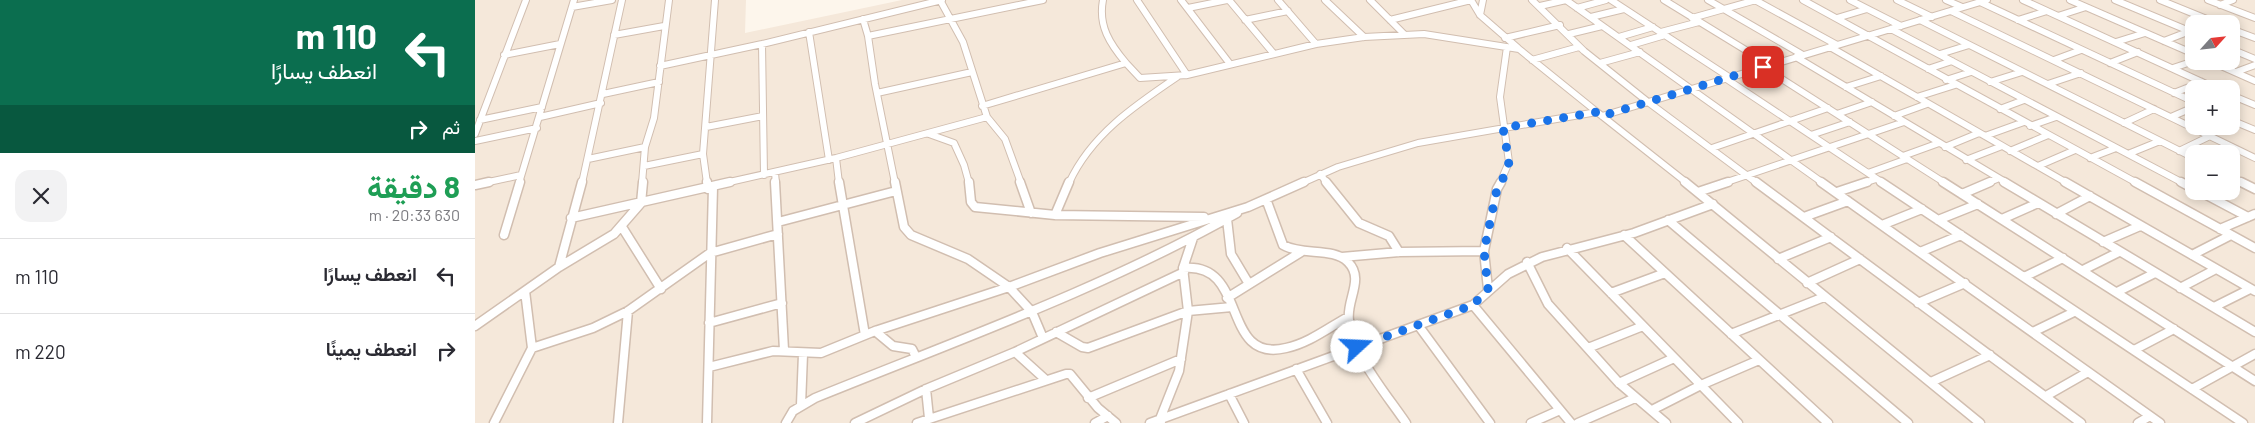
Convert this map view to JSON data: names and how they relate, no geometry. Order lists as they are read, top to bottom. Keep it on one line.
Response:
{"north":"top right","page":{"turn":["110 m","انعطف يسارًا"],"map_buttons":["+","−"],"then":"ثم","heading":["8 دقيقة","630 m · 20:33"],"list":[{"name":"انعطف يسارًا","value":"110 m"},{"name":"انعطف يمينًا","value":"220 m"}]}}
